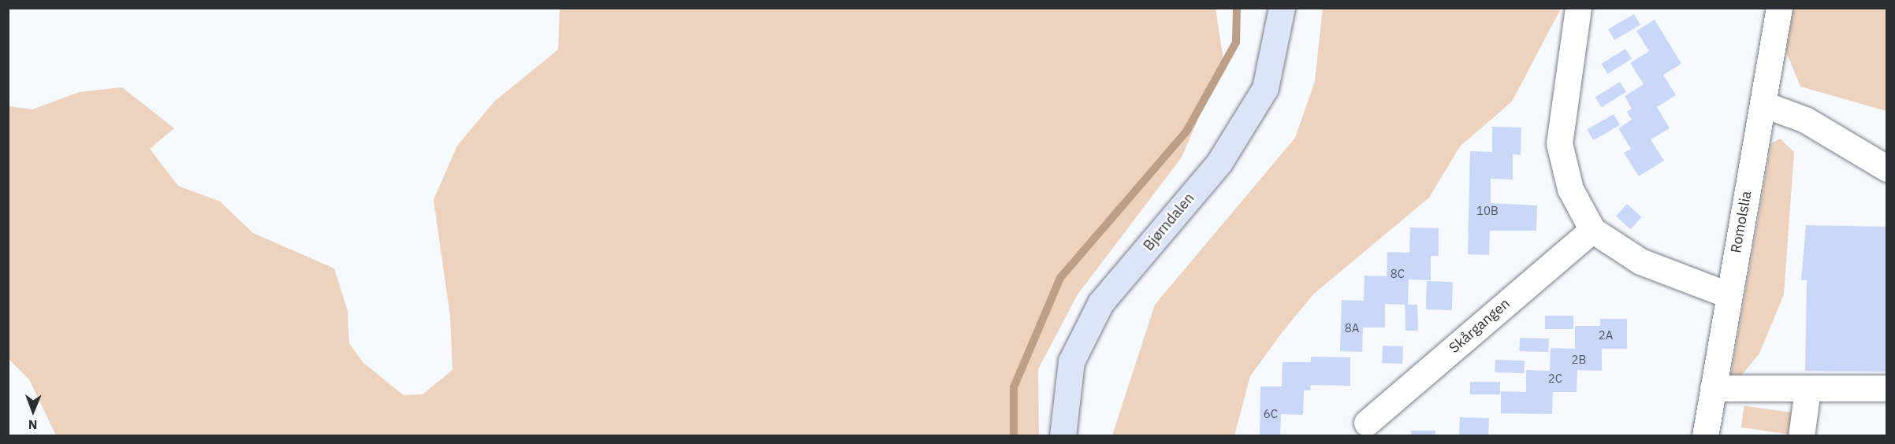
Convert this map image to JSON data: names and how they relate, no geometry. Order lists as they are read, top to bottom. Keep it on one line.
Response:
{"streets":{"main road":["Bjørndalen"],"street":["Romolslia","Skårgangen"]},"house_numbers":["10B","8C","8A","2A","2B","2C","6C"],"north":"bottom"}
